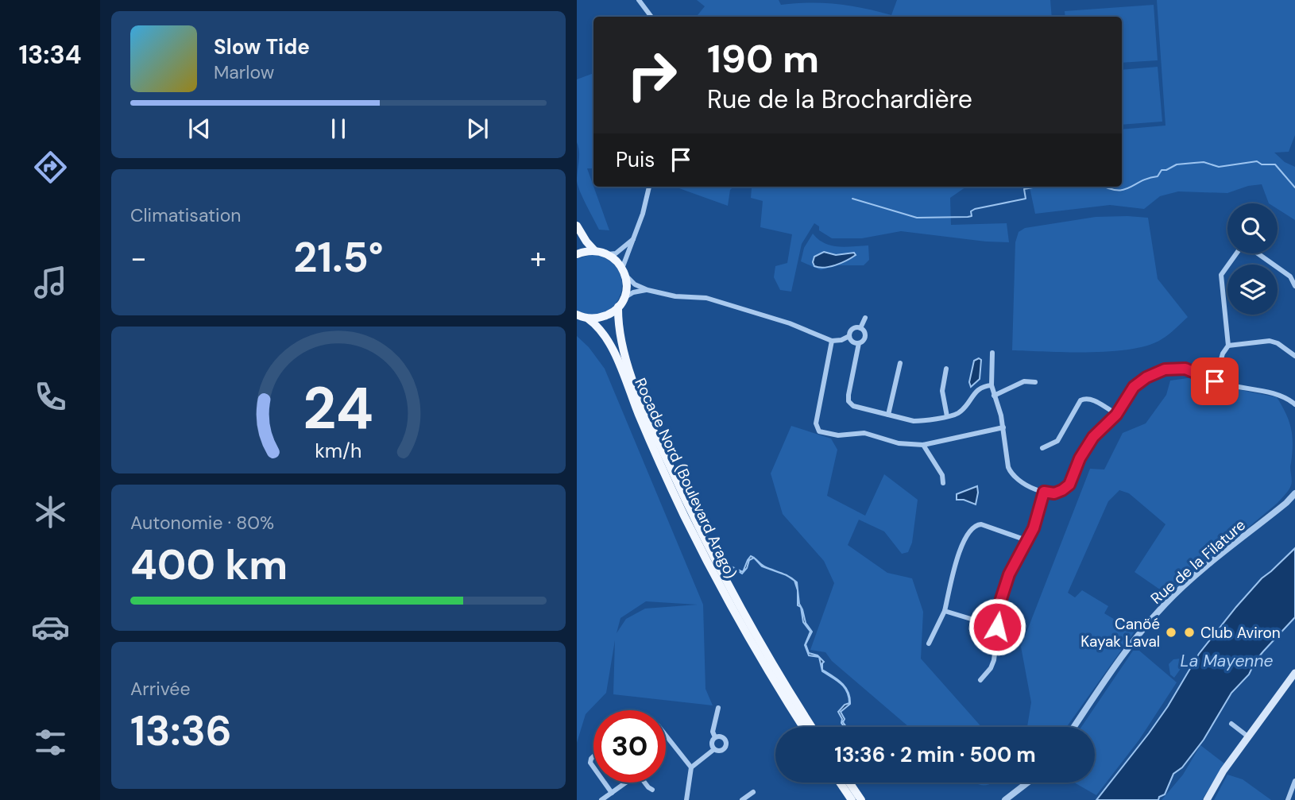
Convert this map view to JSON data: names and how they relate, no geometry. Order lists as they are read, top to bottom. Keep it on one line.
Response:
{"streets":{"main road":["Rocade Nord (Boulevard Arago)"],"street":["Rue de la Filature"]},"water":["La Mayenne"],"places":["Canöé Kayak Laval","Club Aviron"],"page":{"tabs":"13:34","turn":["190 m","Rue de la Brochardière"],"song":["Slow Tide","Marlow"],"then":"Puis","tile":["Climatisation",["Autonomie · 80%","400 km"],["Arrivée","13:36"]],"heat":["−","21.5°","+"],"limit":"30","trip":"13:36 · 2 min · 500 m","gauge":["24","km/h"]}}
